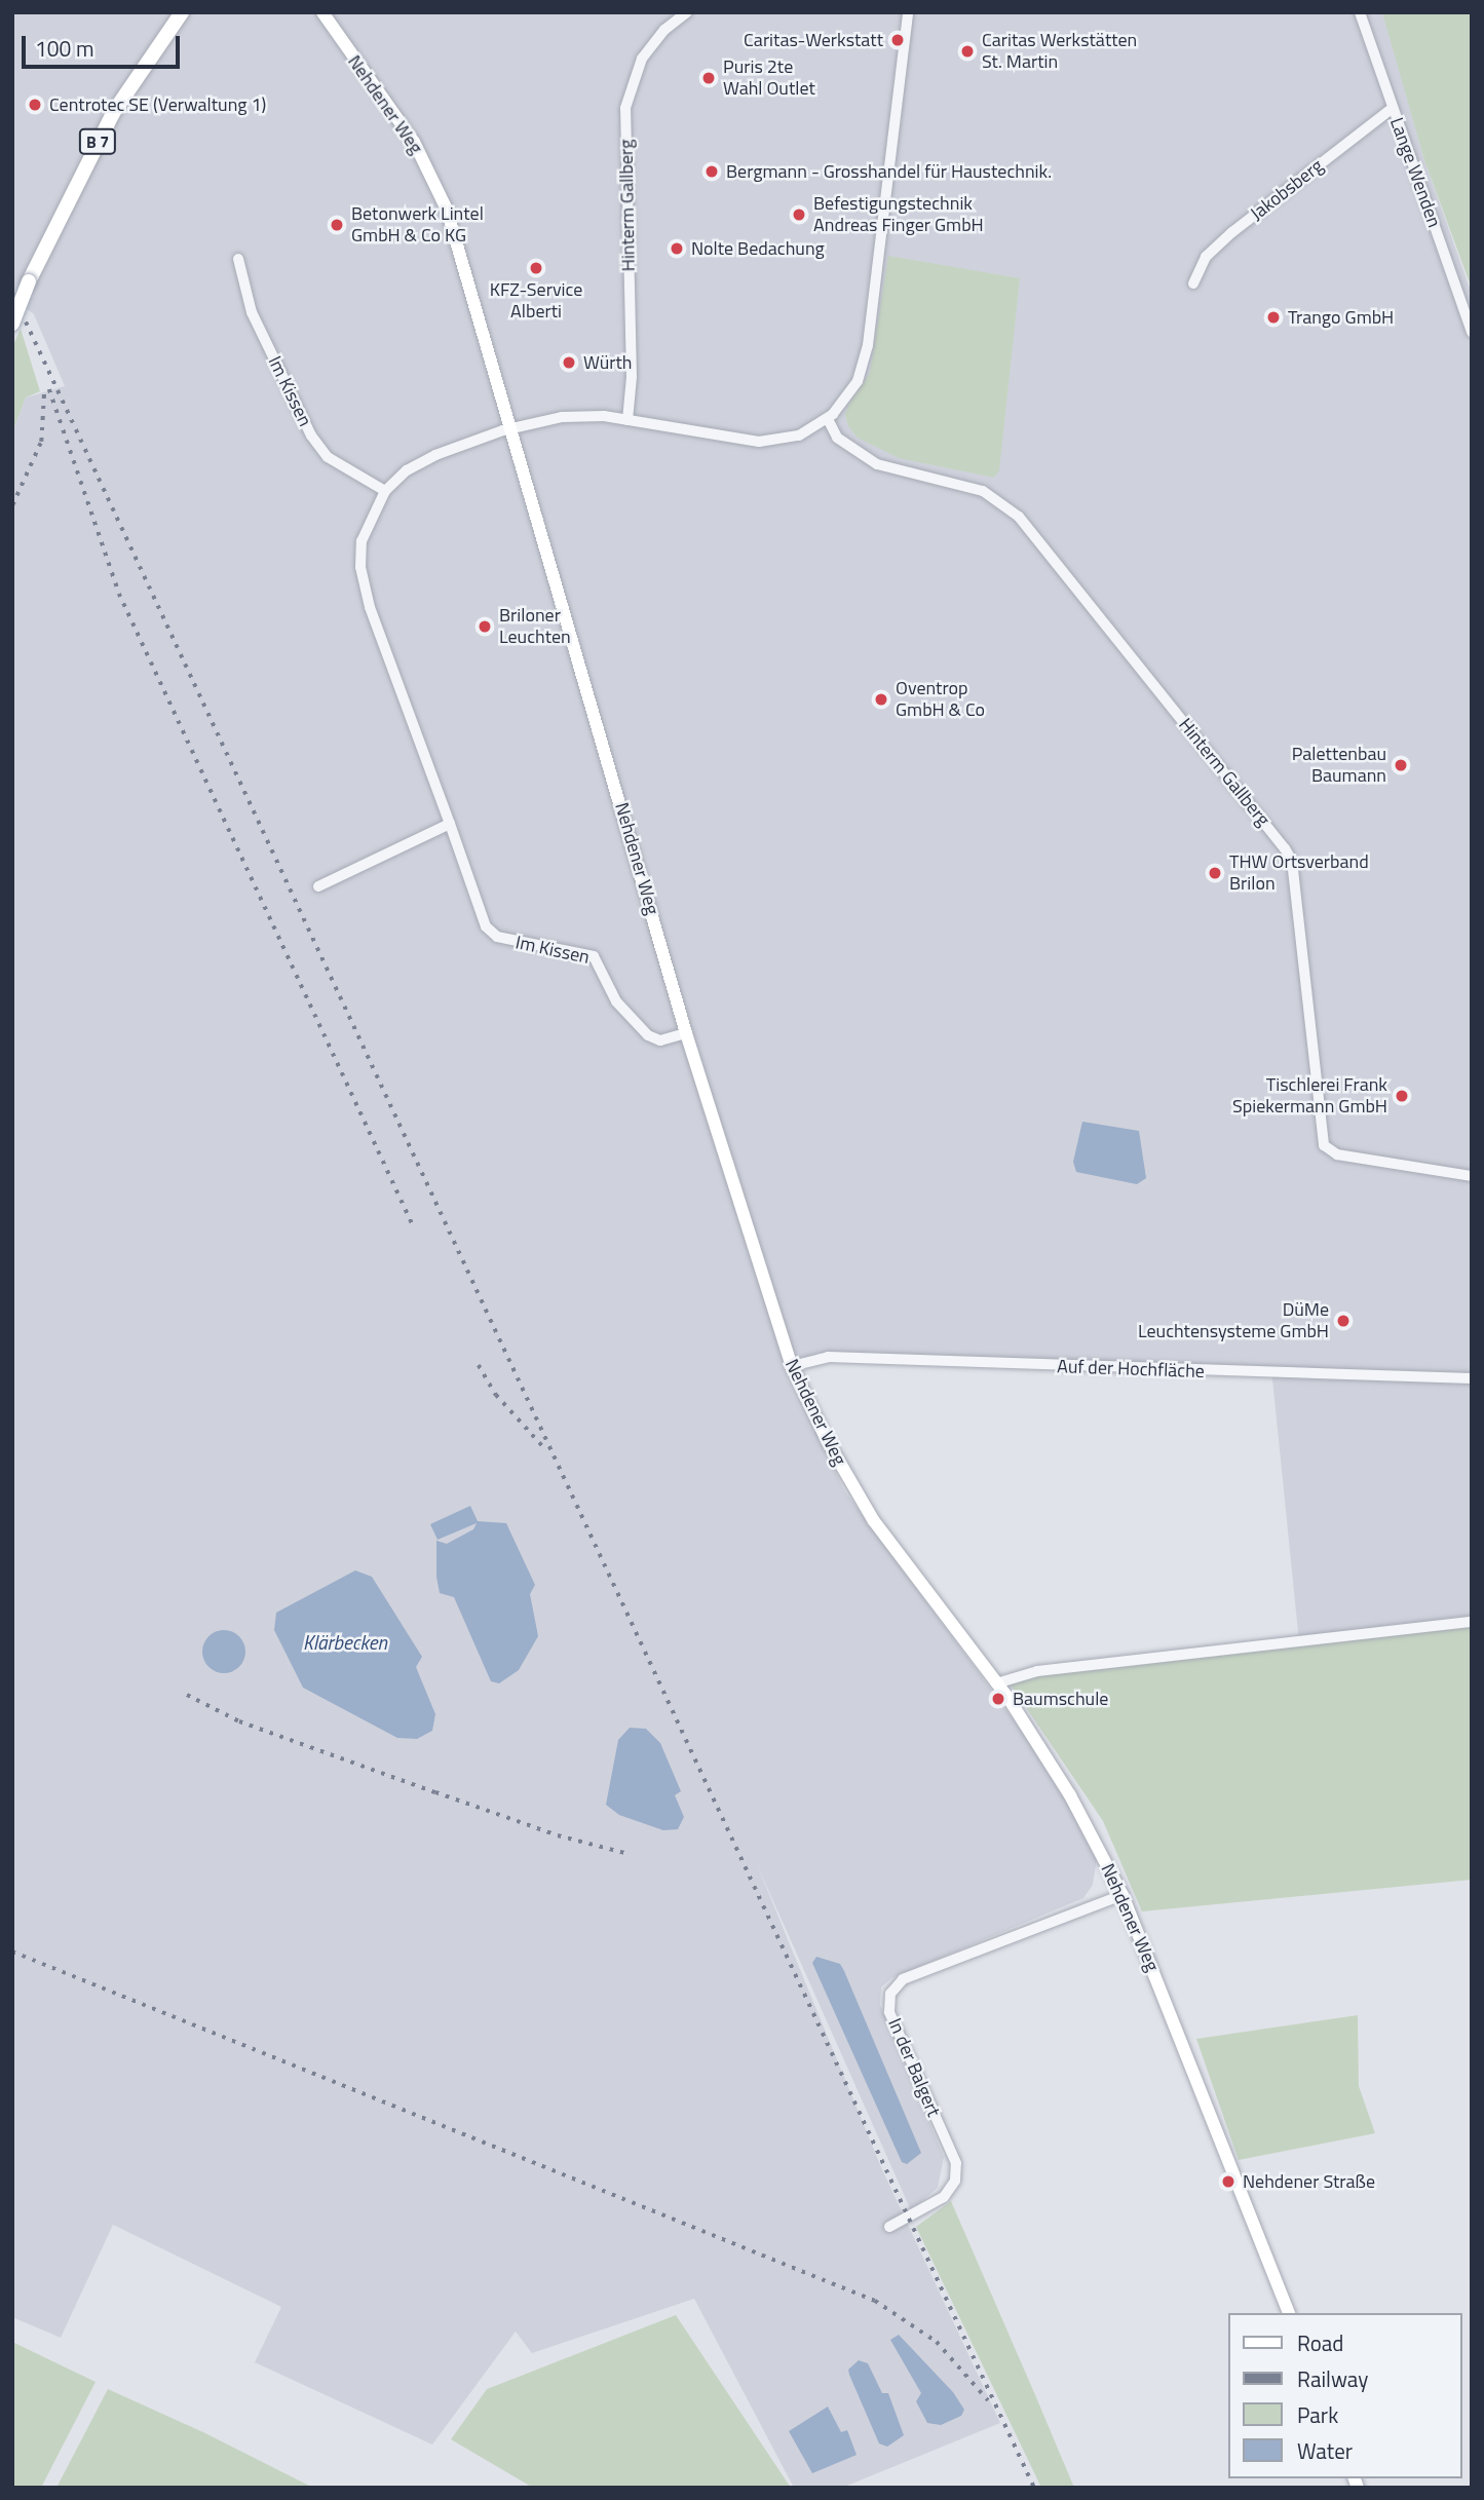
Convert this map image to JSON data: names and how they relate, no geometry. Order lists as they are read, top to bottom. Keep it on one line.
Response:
{"streets":{"main road":["B 7"],"street":["Nehdener Weg","Lange Wenden","Jakobsberg","Hinterm Gallberg","Im Kissen","Auf der Hochfläche","In der Balgert"]},"crossings":[["Nehdener Weg","Im Kissen"],["Nehdener Weg","Auf der Hochfläche"],["Nehdener Weg","In der Balgert"],["Lange Wenden","Jakobsberg"]],"water":["Klärbecken"],"places":["Caritas-Werkstatt","Caritas Werkstätten St. Martin","Puris 2te Wahl Outlet","Centrotec SE (Verwaltung 1)","Bergmann - Grosshandel für Haustechnik.","Befestigungstechnik Andreas Finger GmbH","Betonwerk Lintel GmbH & Co KG","Nolte Bedachung","KFZ-Service Alberti","Trango GmbH","Würth","Briloner Leuchten","Oventrop GmbH & Co","Palettenbau Baumann","THW Ortsverband Brilon","Tischlerei Frank Spiekermann GmbH","DüMe Leuchtensysteme GmbH","Baumschule","Nehdener Straße"],"legend":["Road","Railway","Park","Water"],"scale_bar":"100 m"}
